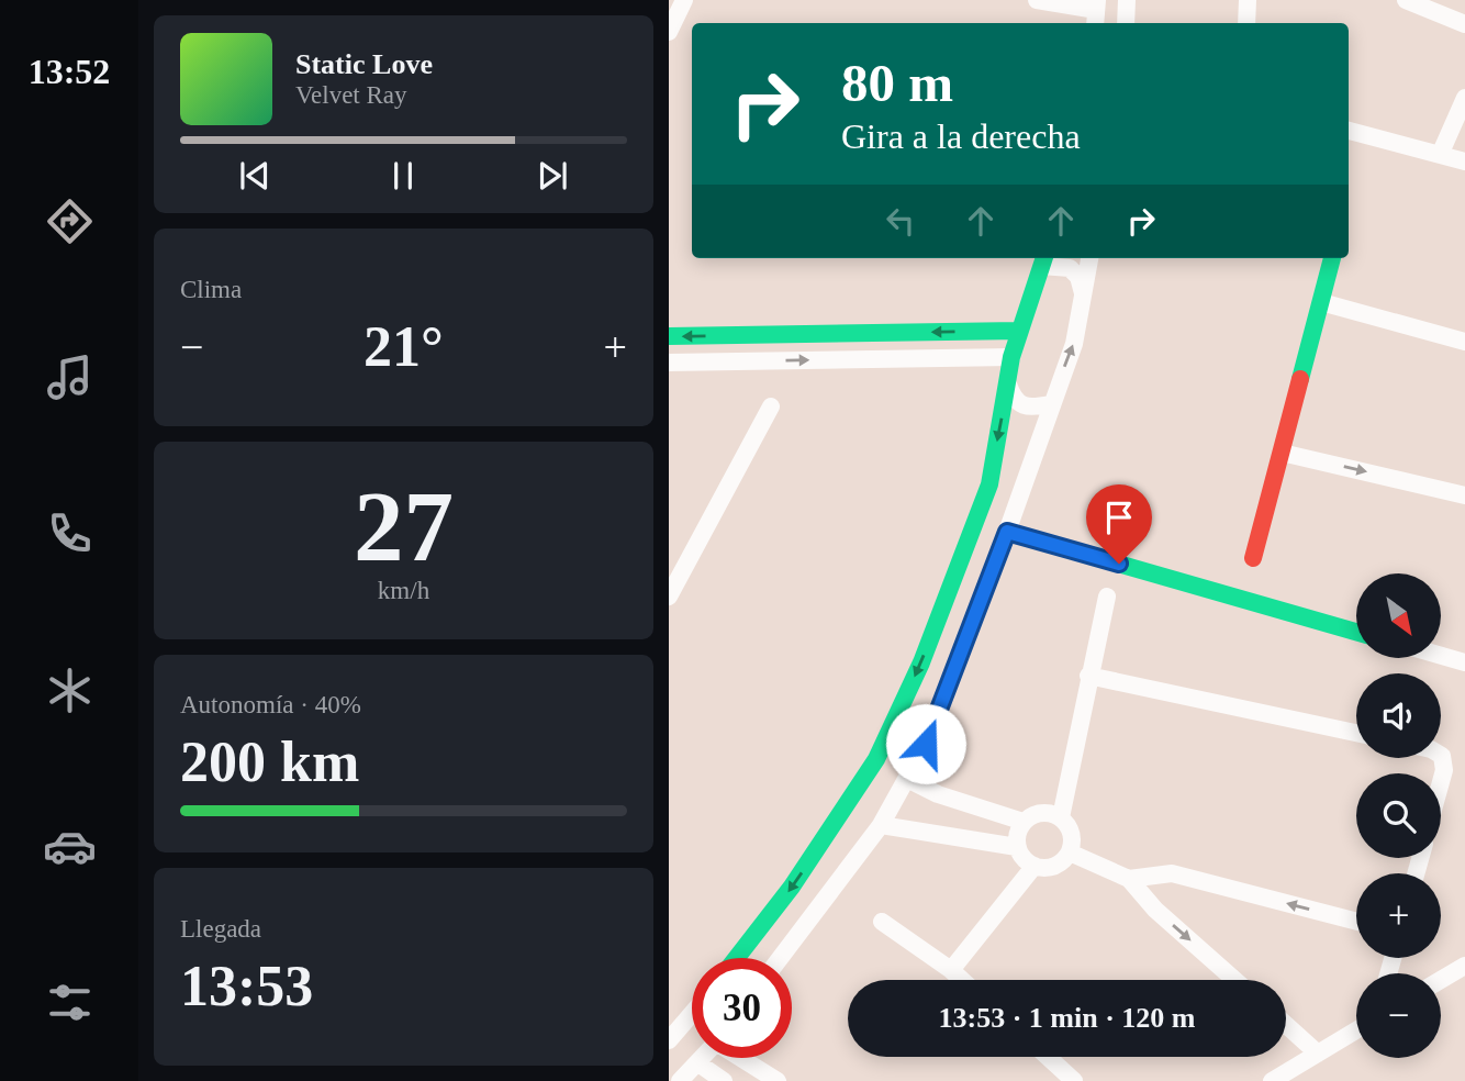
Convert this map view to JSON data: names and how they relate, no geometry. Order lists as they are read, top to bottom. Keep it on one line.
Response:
{"north":"bottom right","page":{"tabs":"13:52","turn":["80 m","Gira a la derecha"],"song":["Static Love","Velvet Ray"],"tile":["Clima",["27","km/h"],["Autonomía · 40%","200 km"],["Llegada","13:53"]],"heat":["−","21°","+"],"map_buttons":["+","−"],"limit":"30","trip":"13:53 · 1 min · 120 m"}}
